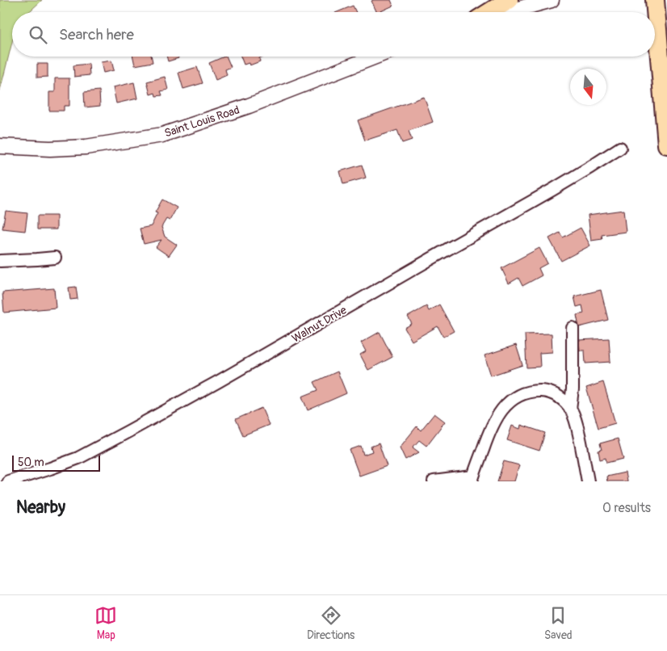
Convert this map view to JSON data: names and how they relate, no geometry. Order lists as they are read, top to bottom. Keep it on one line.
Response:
{"streets":{"street":["Saint Louis Road","Walnut Drive"]},"scale_bar":"50 m","north":"bottom","page":{"search":"Search here","scale":"50 m","heading":["Nearby","0 results"],"nav":["Map","Directions","Saved"]}}
